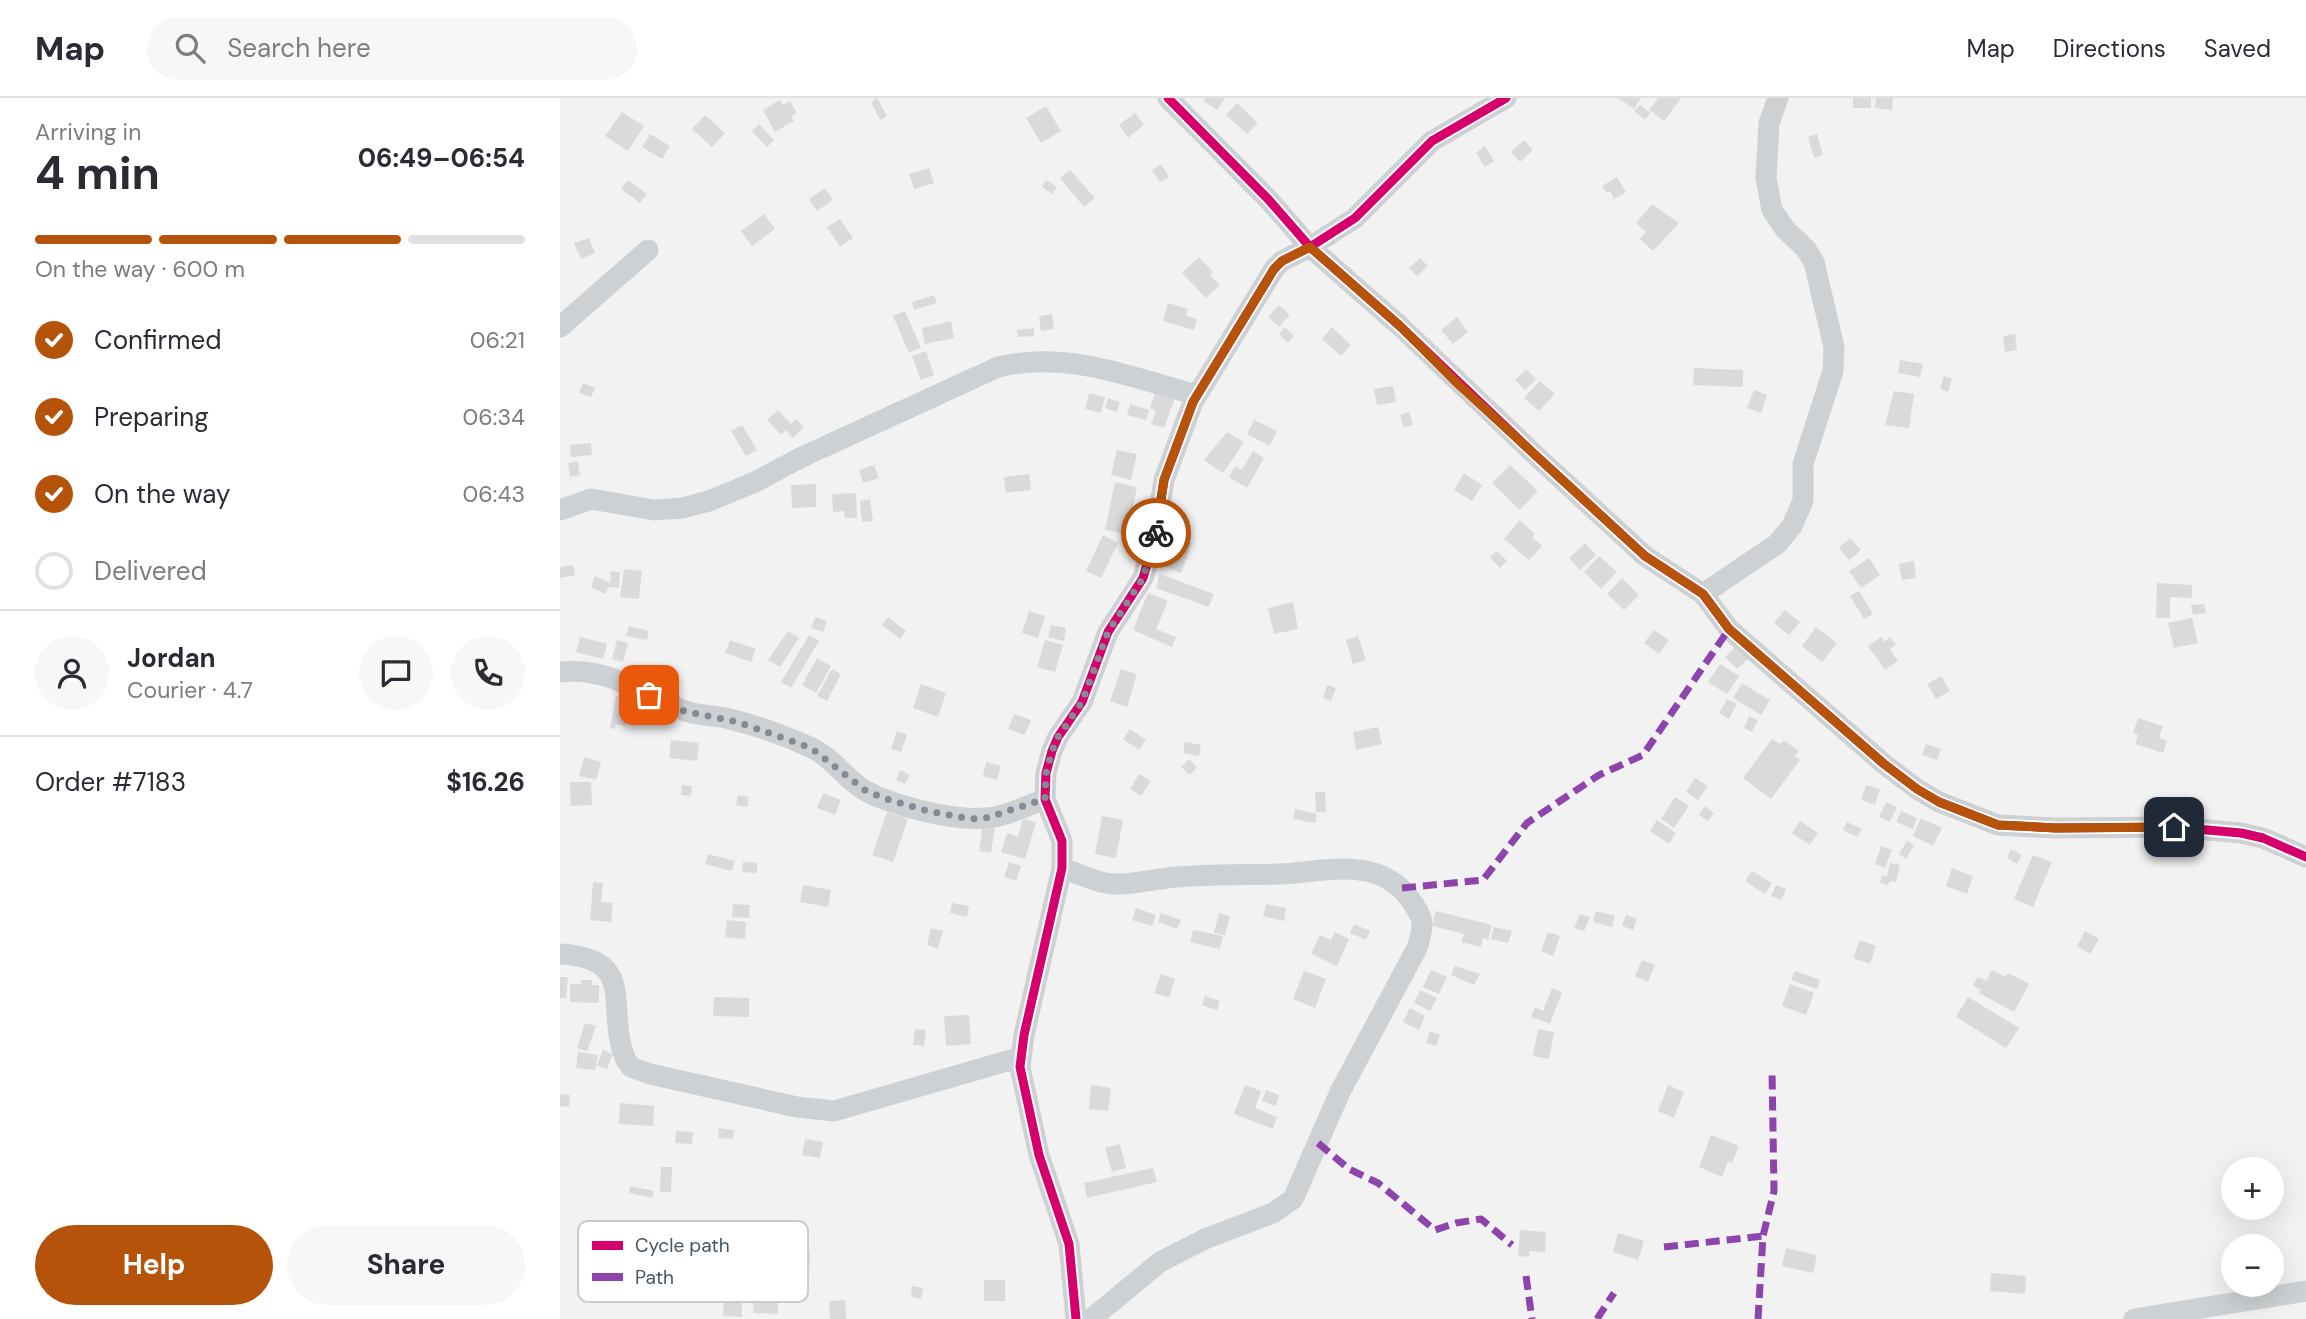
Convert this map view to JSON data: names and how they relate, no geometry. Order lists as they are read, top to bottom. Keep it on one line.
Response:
{"legend":["Cycle path","Path"],"page":{"header":"Map","search":"Search here","nav":["Map","Directions","Saved"],"heading":["4 min","Arriving in","06:49–06:54"],"panel":["Jordan","Courier · 4.7","Order #7183","$16.26"],"bar":"On the way · 600 m","list":[["Confirmed","06:21"],["Preparing","06:34"],["On the way","06:43"],"Delivered"],"map_buttons":["+","−"],"buttons":["Help","Share"]}}
